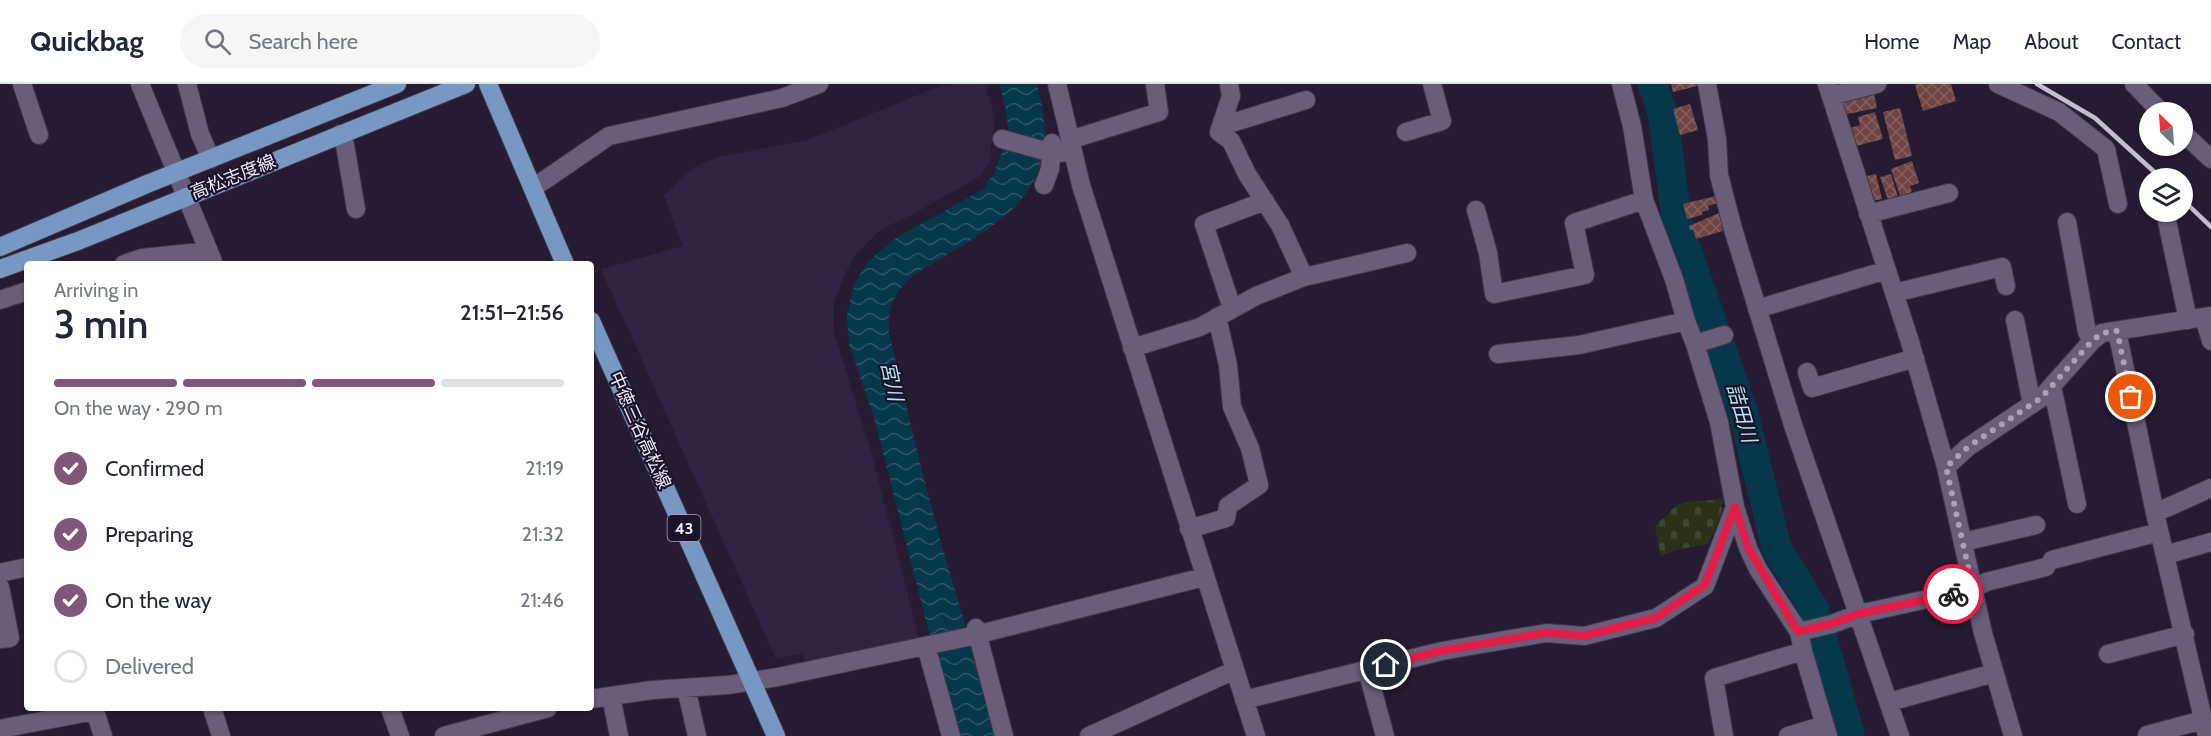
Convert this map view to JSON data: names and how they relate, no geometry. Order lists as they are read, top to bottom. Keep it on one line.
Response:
{"streets":{"main road":["高松志度線","中徳三谷高松線","43"]},"water":["宮川","詰田川"],"north":"top left","page":{"header":"Quickbag","search":"Search here","nav":["Home","Map","About","Contact"],"heading":["3 min","Arriving in","21:51–21:56"],"bar":"On the way · 290 m","list":[["Confirmed","21:19"],["Preparing","21:32"],["On the way","21:46"],"Delivered"]}}
